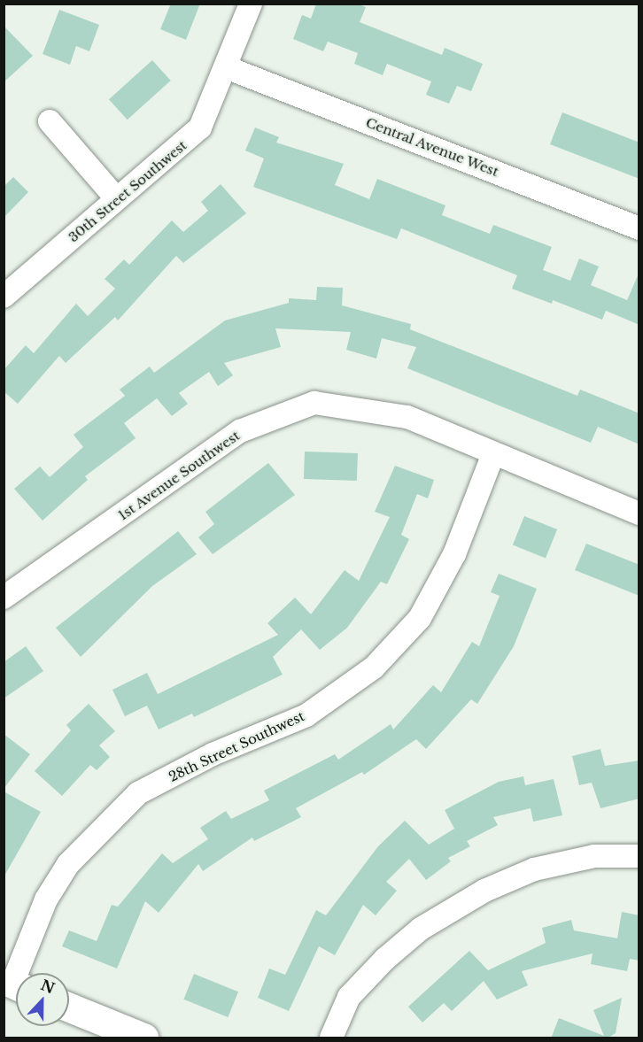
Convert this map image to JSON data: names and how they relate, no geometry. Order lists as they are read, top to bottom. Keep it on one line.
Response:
{"streets":{"street":["Central Avenue West","30th Street Southwest","1st Avenue Southwest","28th Street Southwest"]},"crossings":[["Central Avenue West","30th Street Southwest"],["1st Avenue Southwest","28th Street Southwest"]],"north":"top"}
